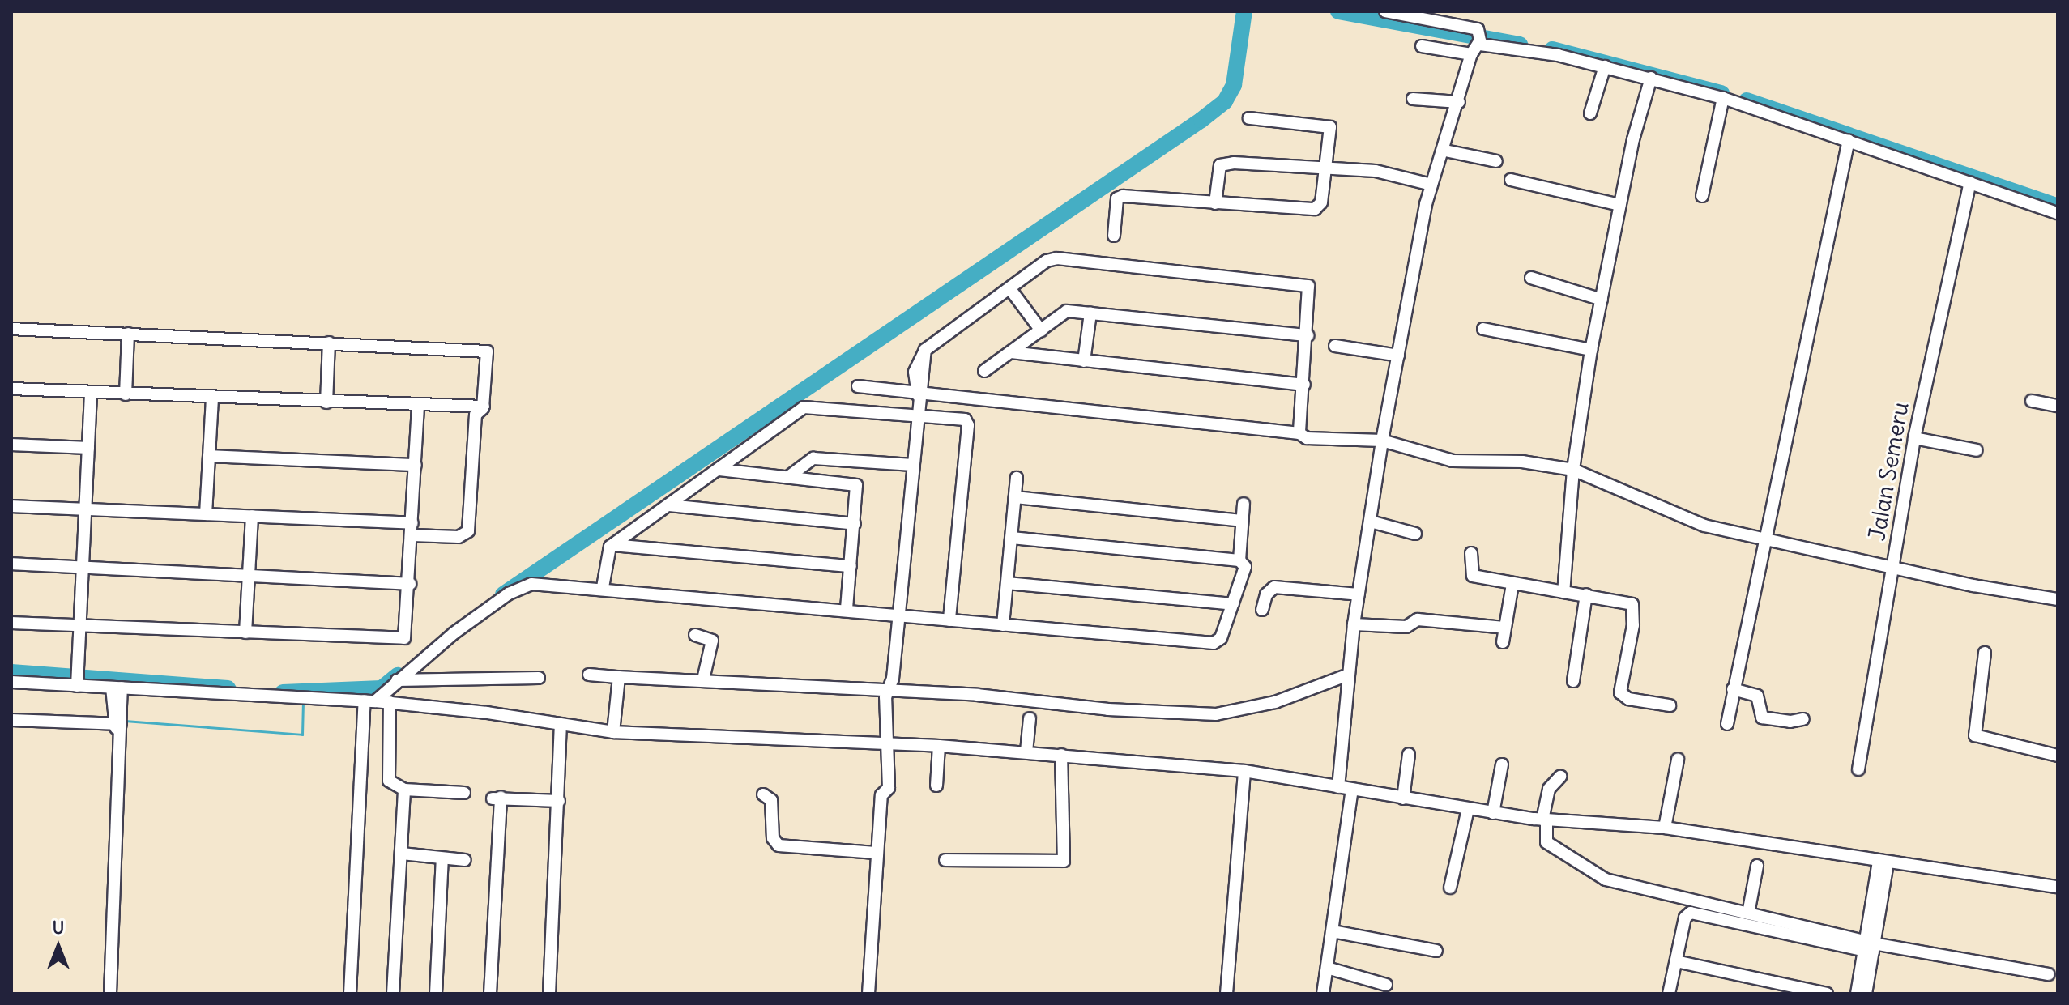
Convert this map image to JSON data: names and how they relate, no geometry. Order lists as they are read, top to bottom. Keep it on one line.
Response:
{"streets":{"street":["Jalan Semeru"]},"north":"top"}
